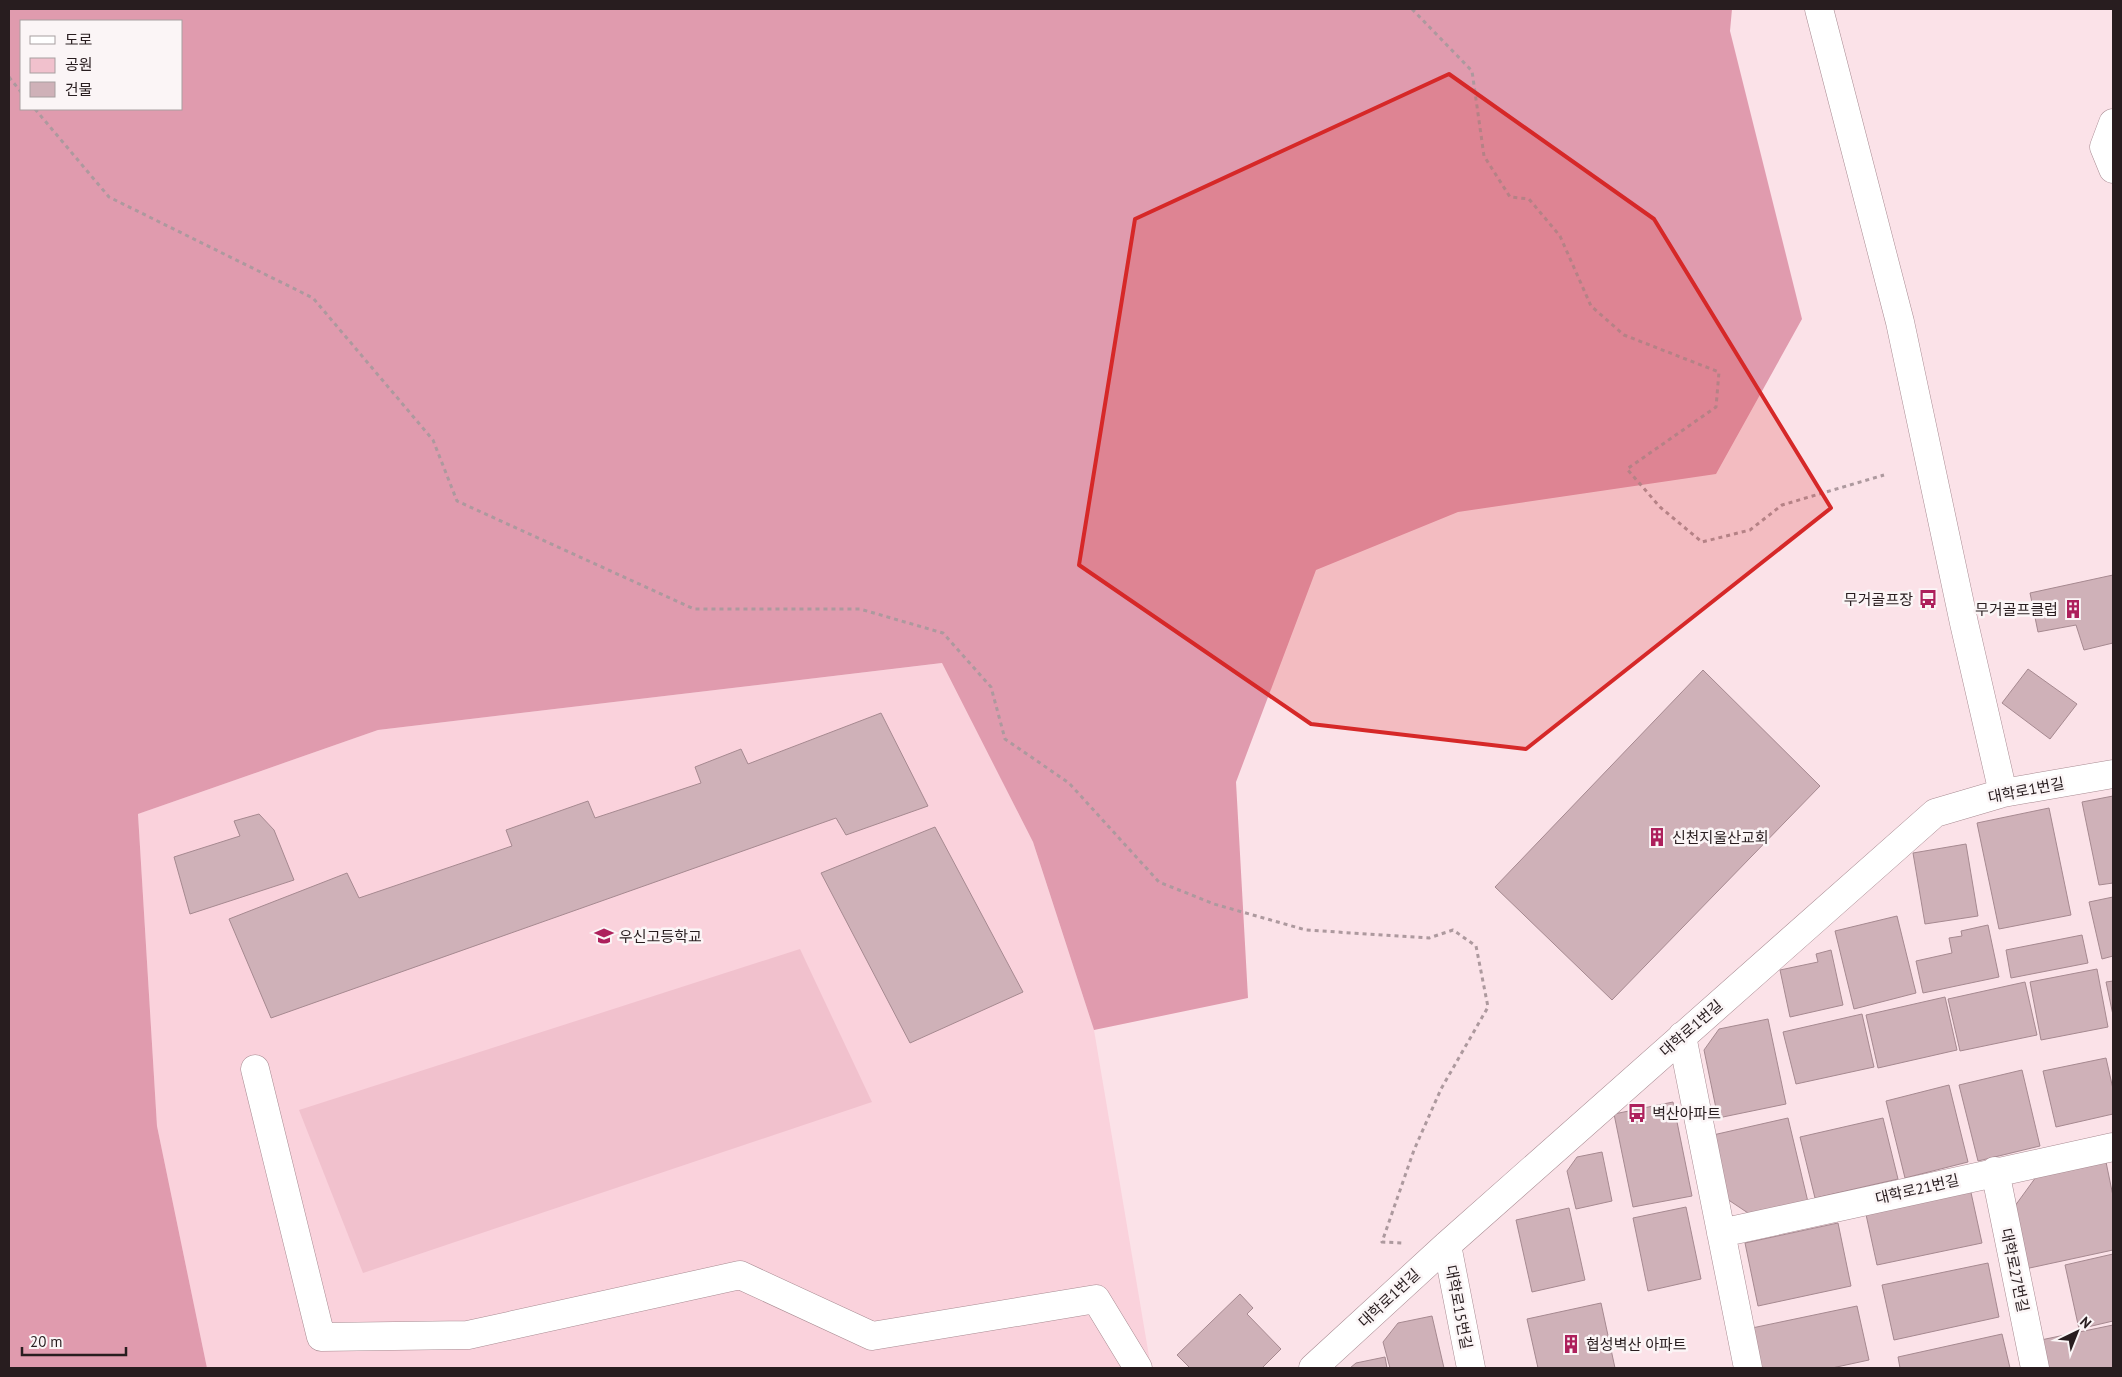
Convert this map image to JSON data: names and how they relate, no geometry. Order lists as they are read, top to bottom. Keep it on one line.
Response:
{"streets":{"street":["대학로1번길","대학로21번길","대학로27번길","대학로15번길"]},"crossings":[["대학로1번길","대학로15번길"],["대학로21번길","대학로27번길"]],"places":{"bus stop":["무거골프장","벽산아파트"],"building":["무거골프클럽","신천지울산교회","협성벽산 아파트"],"school or university":["우신고등학교"]},"legend":["도로","공원","건물"],"scale_bar":"20 m","north":"top right"}
